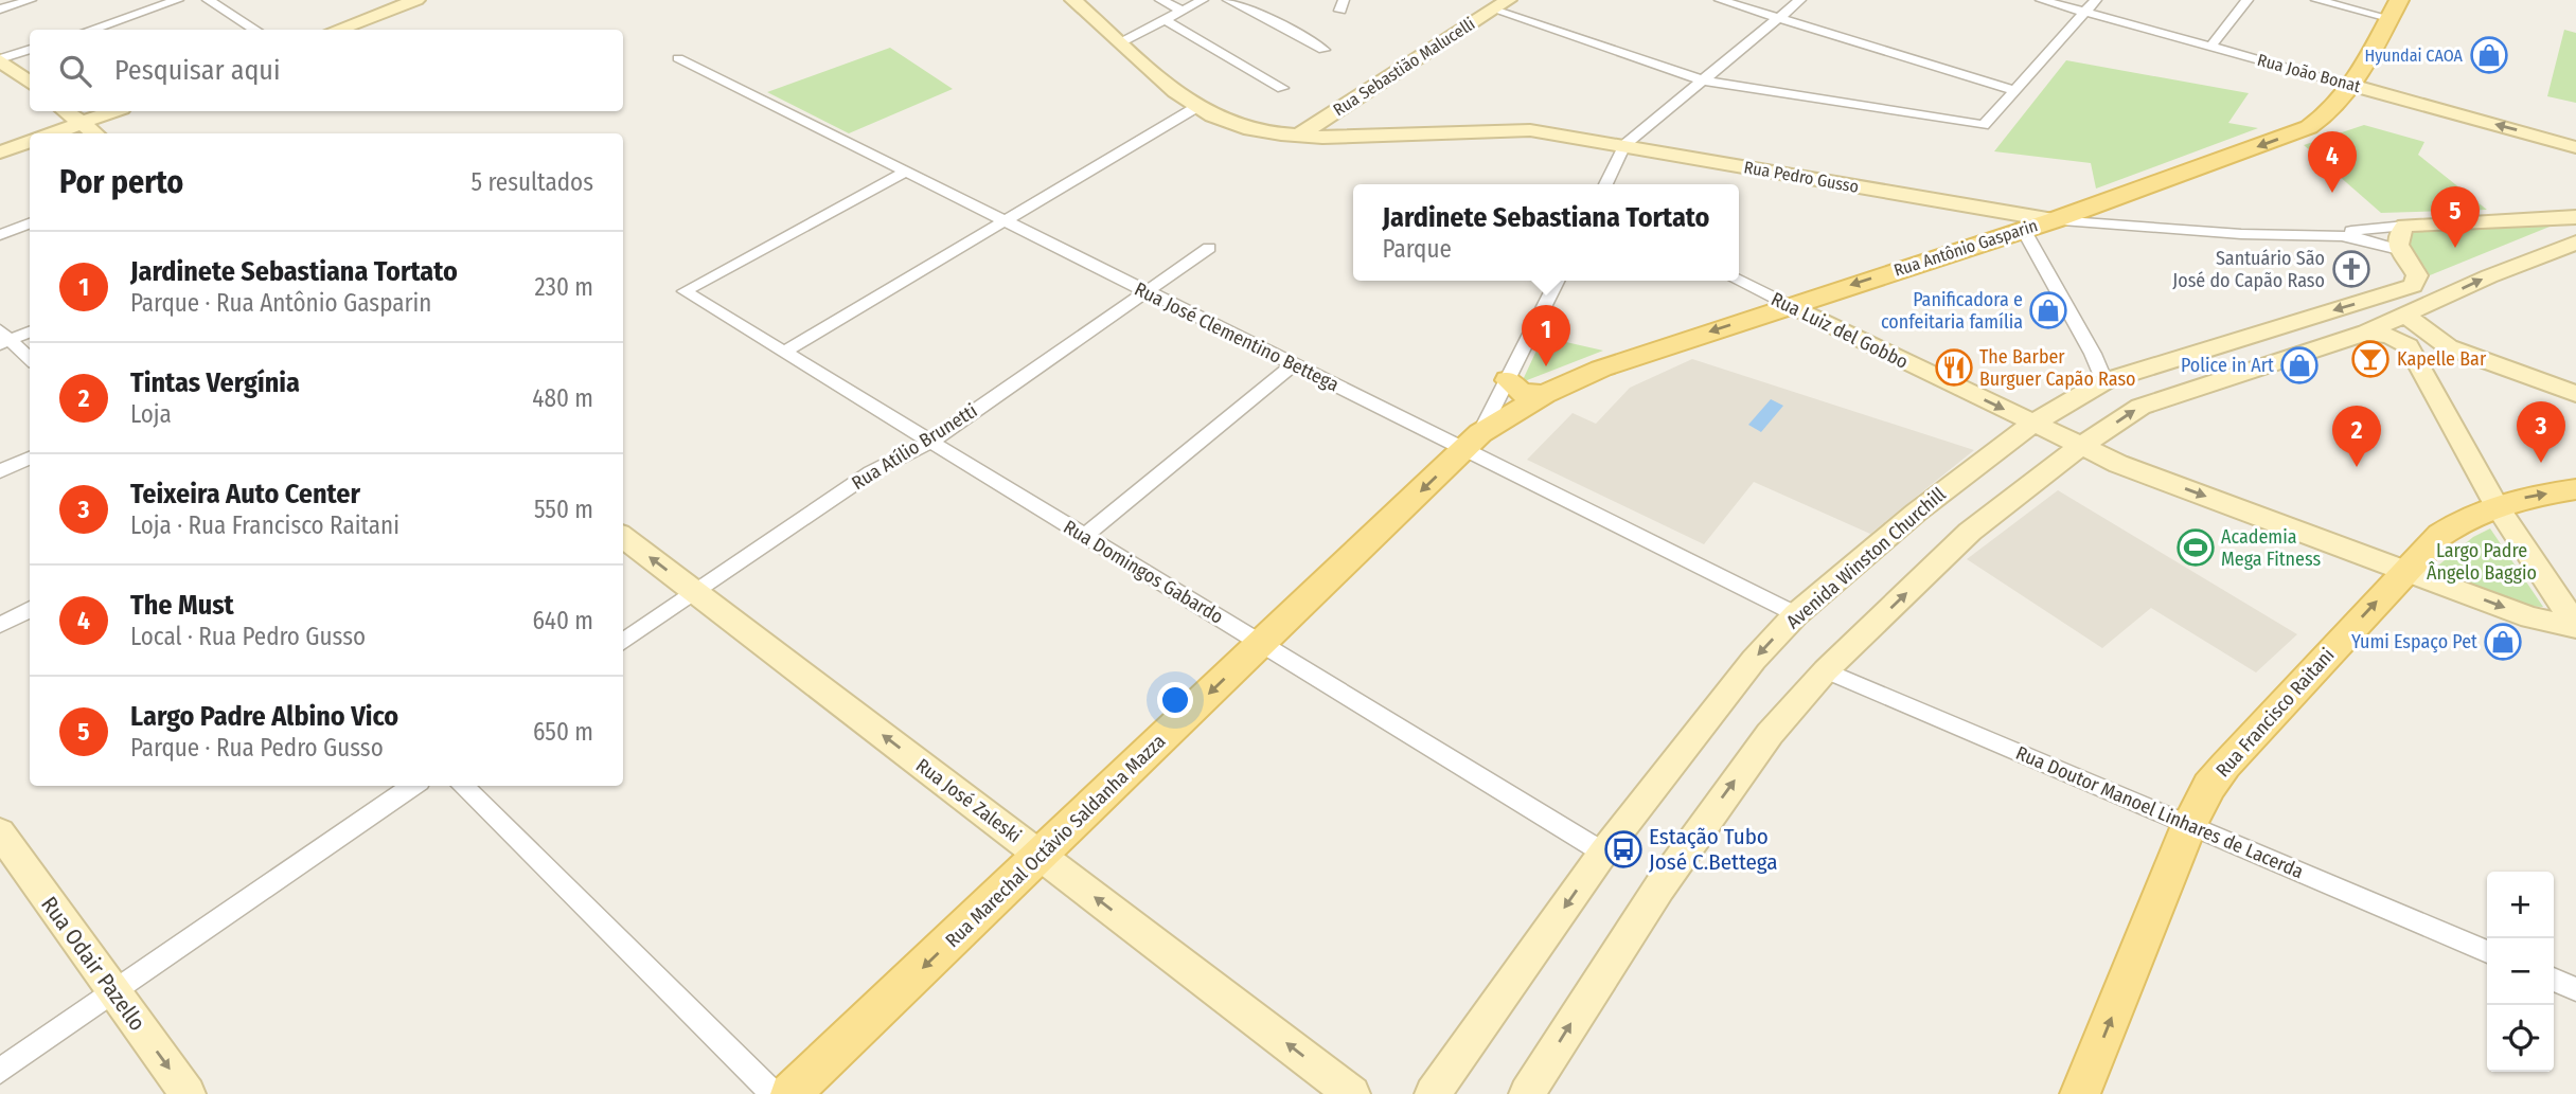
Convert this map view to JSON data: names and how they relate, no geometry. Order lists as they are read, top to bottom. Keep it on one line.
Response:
{"streets":{"main road":["Rua Antônio Gasparin","Rua Francisco Raitani","Rua Marechal Octávio Saldanha Mazza"],"street":["Rua Sebastião Malucelli","Rua João Bonat","Rua Pedro Gusso","Rua Luiz del Gobbo","Rua José Clementino Bettega","Rua Atílio Brunetti","Avenida Winston Churchill","Rua Domingos Gabardo","Rua José Zaleski","Rua Doutor Manoel Linhares de Lacerda","Rua Odair Pazello"]},"crossings":[["Rua Sebastião Malucelli","Rua Pedro Gusso"],["Rua João Bonat","Rua Antônio Gasparin"],["Rua Pedro Gusso","Rua Antônio Gasparin"],["Rua Pedro Gusso","Avenida Winston Churchill"],["Rua Antônio Gasparin","Rua Luiz del Gobbo"],["Rua Antônio Gasparin","Rua José Clementino Bettega"],["Rua Antônio Gasparin","Rua Marechal Octávio Saldanha Mazza"],["Rua Luiz del Gobbo","Avenida Winston Churchill"],["Rua Luiz del Gobbo","Rua Francisco Raitani"],["Rua José Clementino Bettega","Rua Atílio Brunetti"],["Rua José Clementino Bettega","Avenida Winston Churchill"],["Rua José Clementino Bettega","Rua Domingos Gabardo"],["Rua José Clementino Bettega","Rua Marechal Octávio Saldanha Mazza"],["Rua Atílio Brunetti","Rua Domingos Gabardo"],["Rua Atílio Brunetti","Rua José Zaleski"],["Avenida Winston Churchill","Rua Domingos Gabardo"],["Rua Domingos Gabardo","Rua Marechal Octávio Saldanha Mazza"],["Rua Francisco Raitani","Rua Doutor Manoel Linhares de Lacerda"],["Rua José Zaleski","Rua Marechal Octávio Saldanha Mazza"]],"one_way":["Rua Antônio Gasparin","Rua Francisco Raitani","Rua José Zaleski","Rua Marechal Octávio Saldanha Mazza","Rua Odair Pazello"],"parks":["Largo Padre Ângelo Baggio"],"places":{"shop":["Hyundai CAOA","Panificadora e confeitaria família","Police in Art","Yumi Espaço Pet"],"church":["Santuário São José do Capão Raso"],"bar":["Kapelle Bar"],"restaurant":["The Barber Burguer Capão Raso"],"sports":["Academia Mega Fitness"],"bus stop":["Estação Tubo José C.Bettega"]},"page":{"search":"Pesquisar aqui","pins":["4","5","1","3","2"],"heading":["Por perto","5 resultados"],"popup":["Jardinete Sebastiana Tortato","Parque"],"list":[{"mark":"1","name":"Jardinete Sebastiana Tortato","note":"Parque · Rua Antônio Gasparin","value":"230 m"},{"mark":"2","name":"Tintas Vergínia","note":"Loja","value":"480 m"},{"mark":"3","name":"Teixeira Auto Center","note":"Loja · Rua Francisco Raitani","value":"550 m"},{"mark":"4","name":"The Must","note":"Local · Rua Pedro Gusso","value":"640 m"},{"mark":"5","name":"Largo Padre Albino Vico","note":"Parque · Rua Pedro Gusso","value":"650 m"}],"map_buttons":["+","−"]}}
